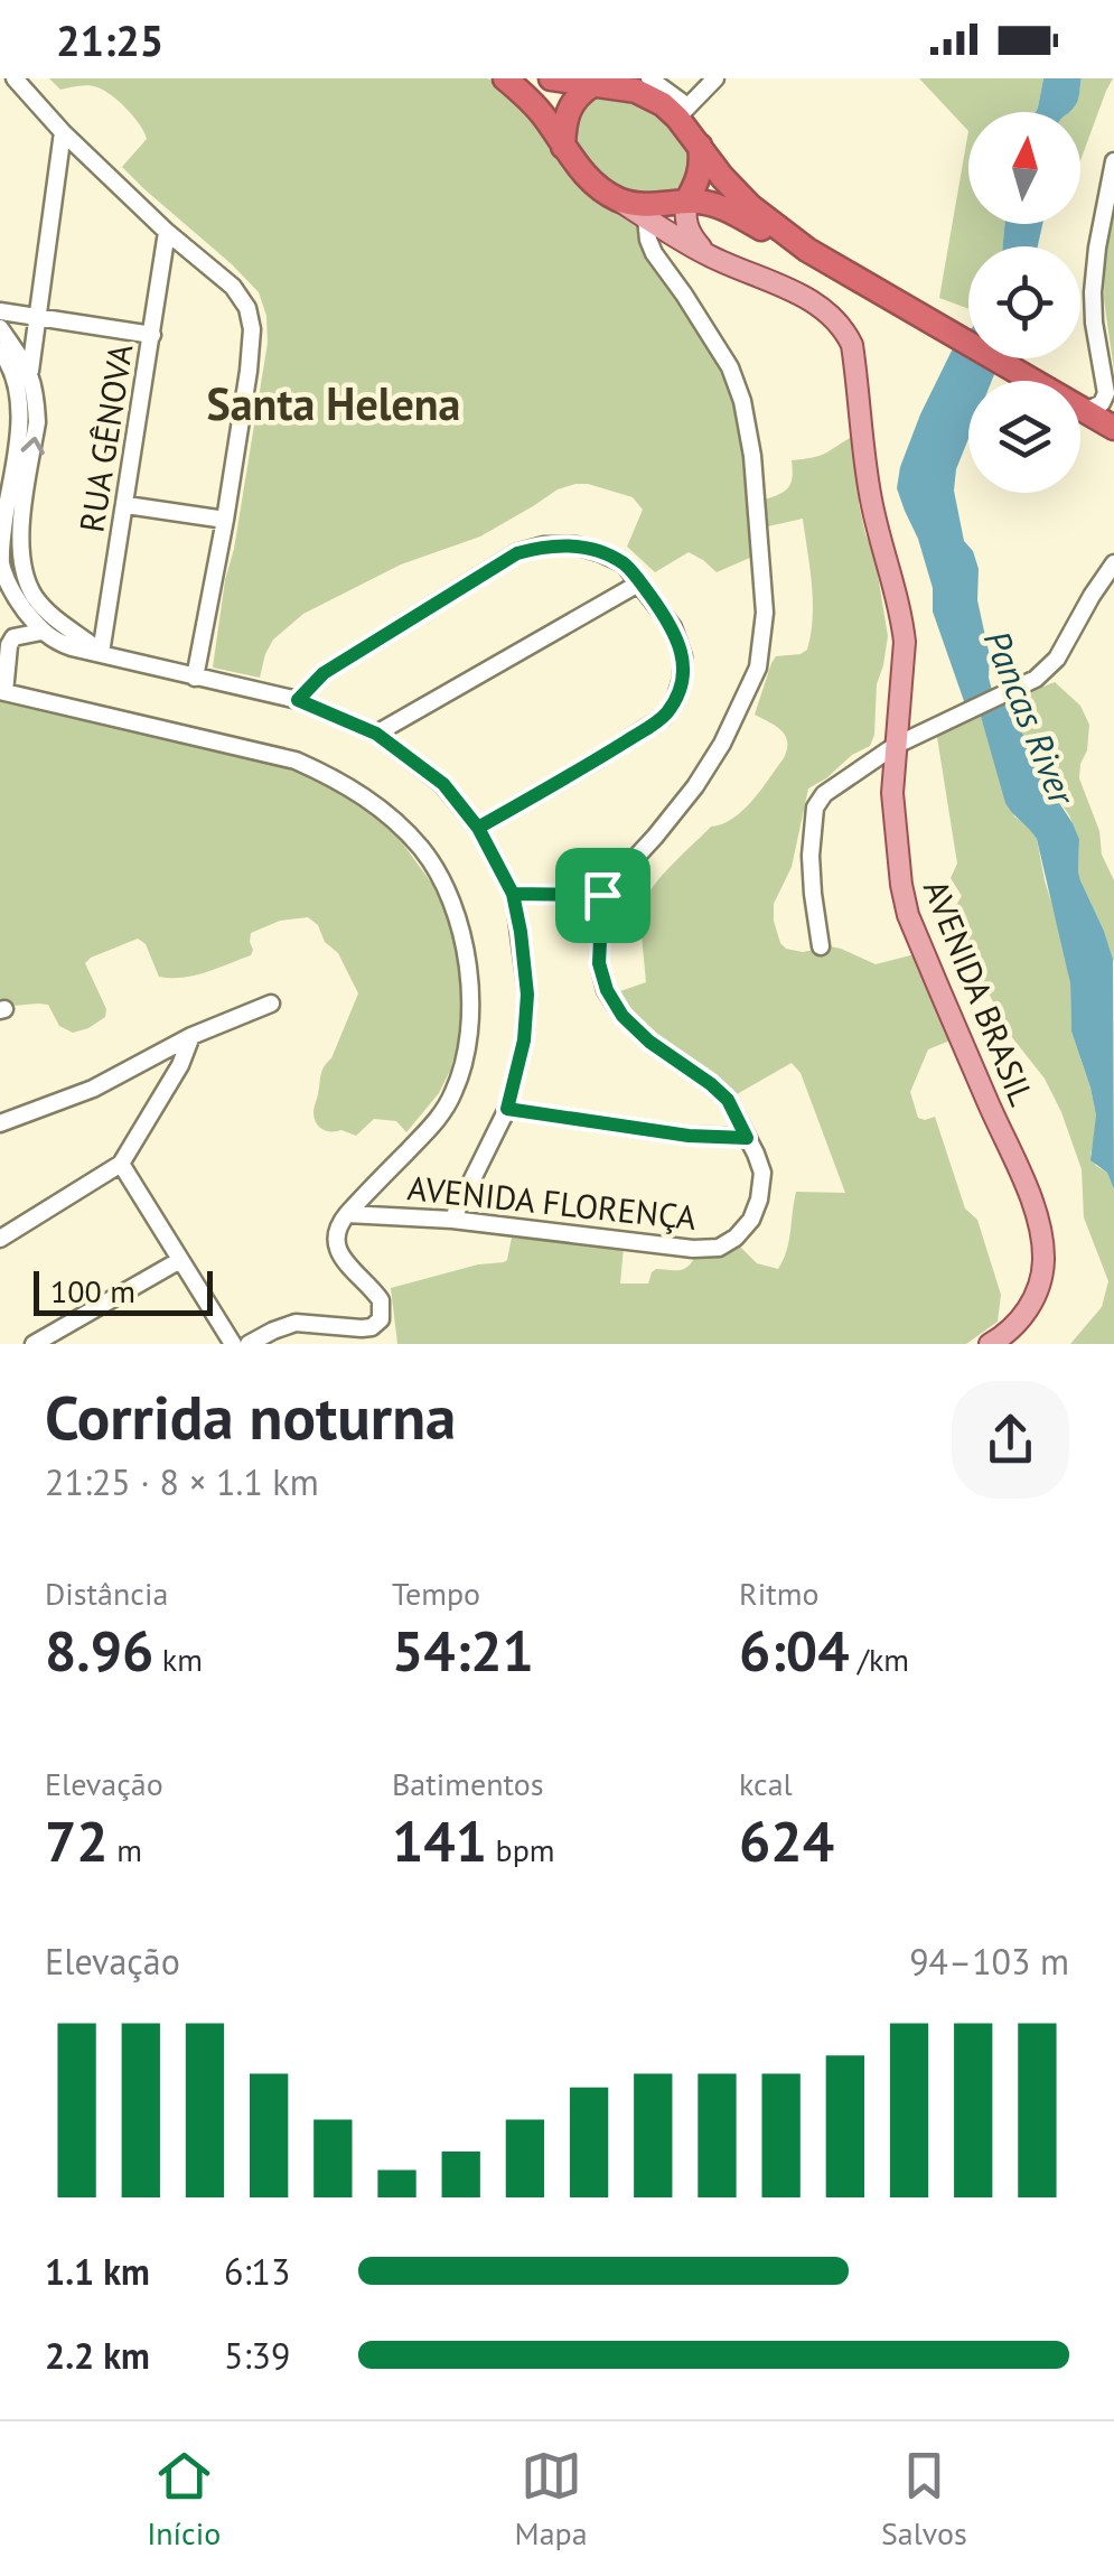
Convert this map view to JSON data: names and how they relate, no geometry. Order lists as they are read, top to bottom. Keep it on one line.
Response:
{"streets":{"main road":["AVENIDA BRASIL"],"street":["RUA GÊNOVA","AVENIDA FLORENÇA"]},"districts":["Santa Helena"],"water":["Pancas River"],"scale_bar":"100 m","north":"top","page":{"status":"21:25","scale":"100 m","heading":["Corrida noturna","21:25 · 8 × 1.1 km"],"stats":[["Distância","8.96 km"],["Tempo","54:21"],["Ritmo","6:04 /km"],["Elevação","72 m"],["Batimentos","141 bpm"],["kcal","624"]],"chart":["Elevação","94–103 m"],"list":[{"name":"1.1 km","note":"6:13"},{"name":"2.2 km","note":"5:39"}],"tabs":["Início","Mapa","Salvos"]}}
